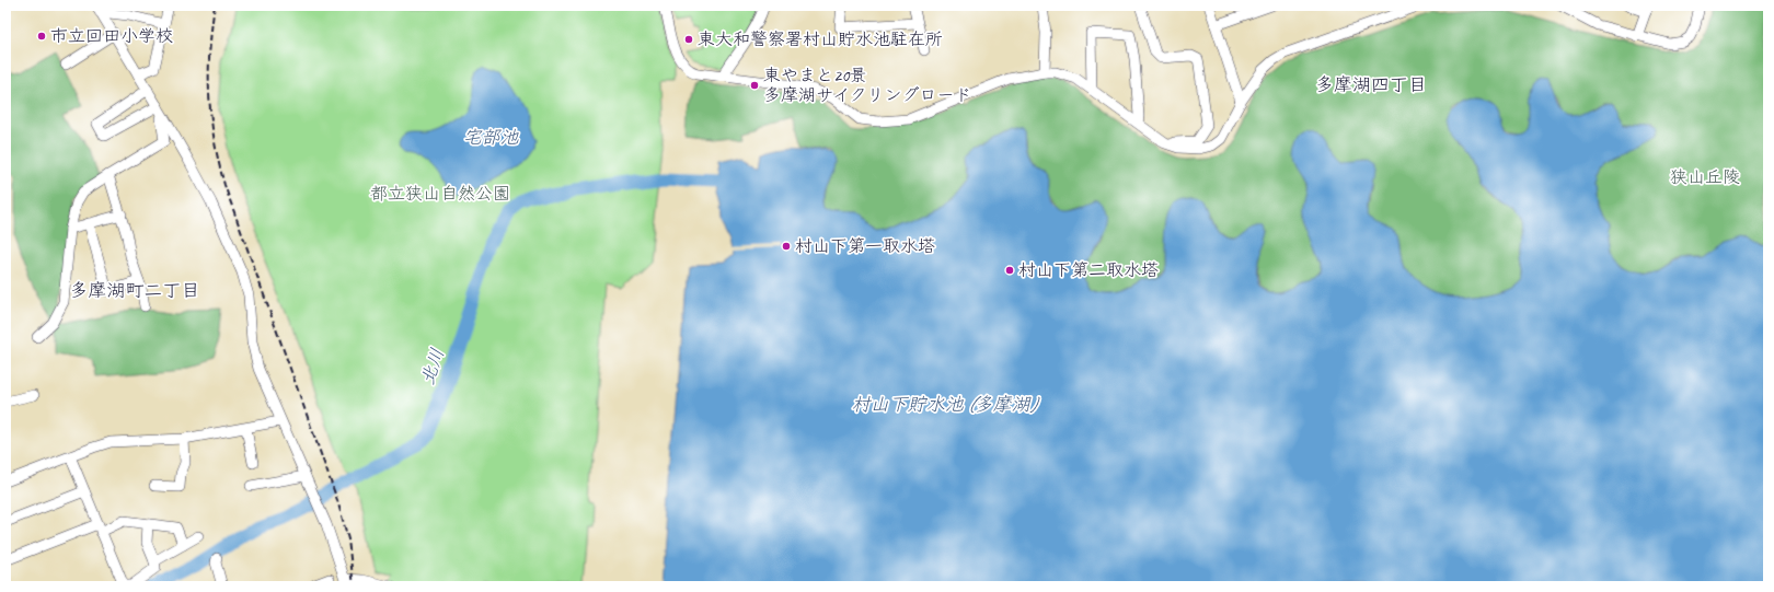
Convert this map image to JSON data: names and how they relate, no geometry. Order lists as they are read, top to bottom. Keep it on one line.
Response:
{"districts":["多摩湖四丁目","多摩湖町二丁目"],"water":["宅部池","北川","村山下貯水池 (多摩湖)"],"parks":["狭山丘陵","都立狭山自然公園"],"places":["市立回田小学校","東大和警察署村山貯水池駐在所","東やまと20景 多摩湖サイクリングロード","村山下第一取水塔","村山下第二取水塔"]}
